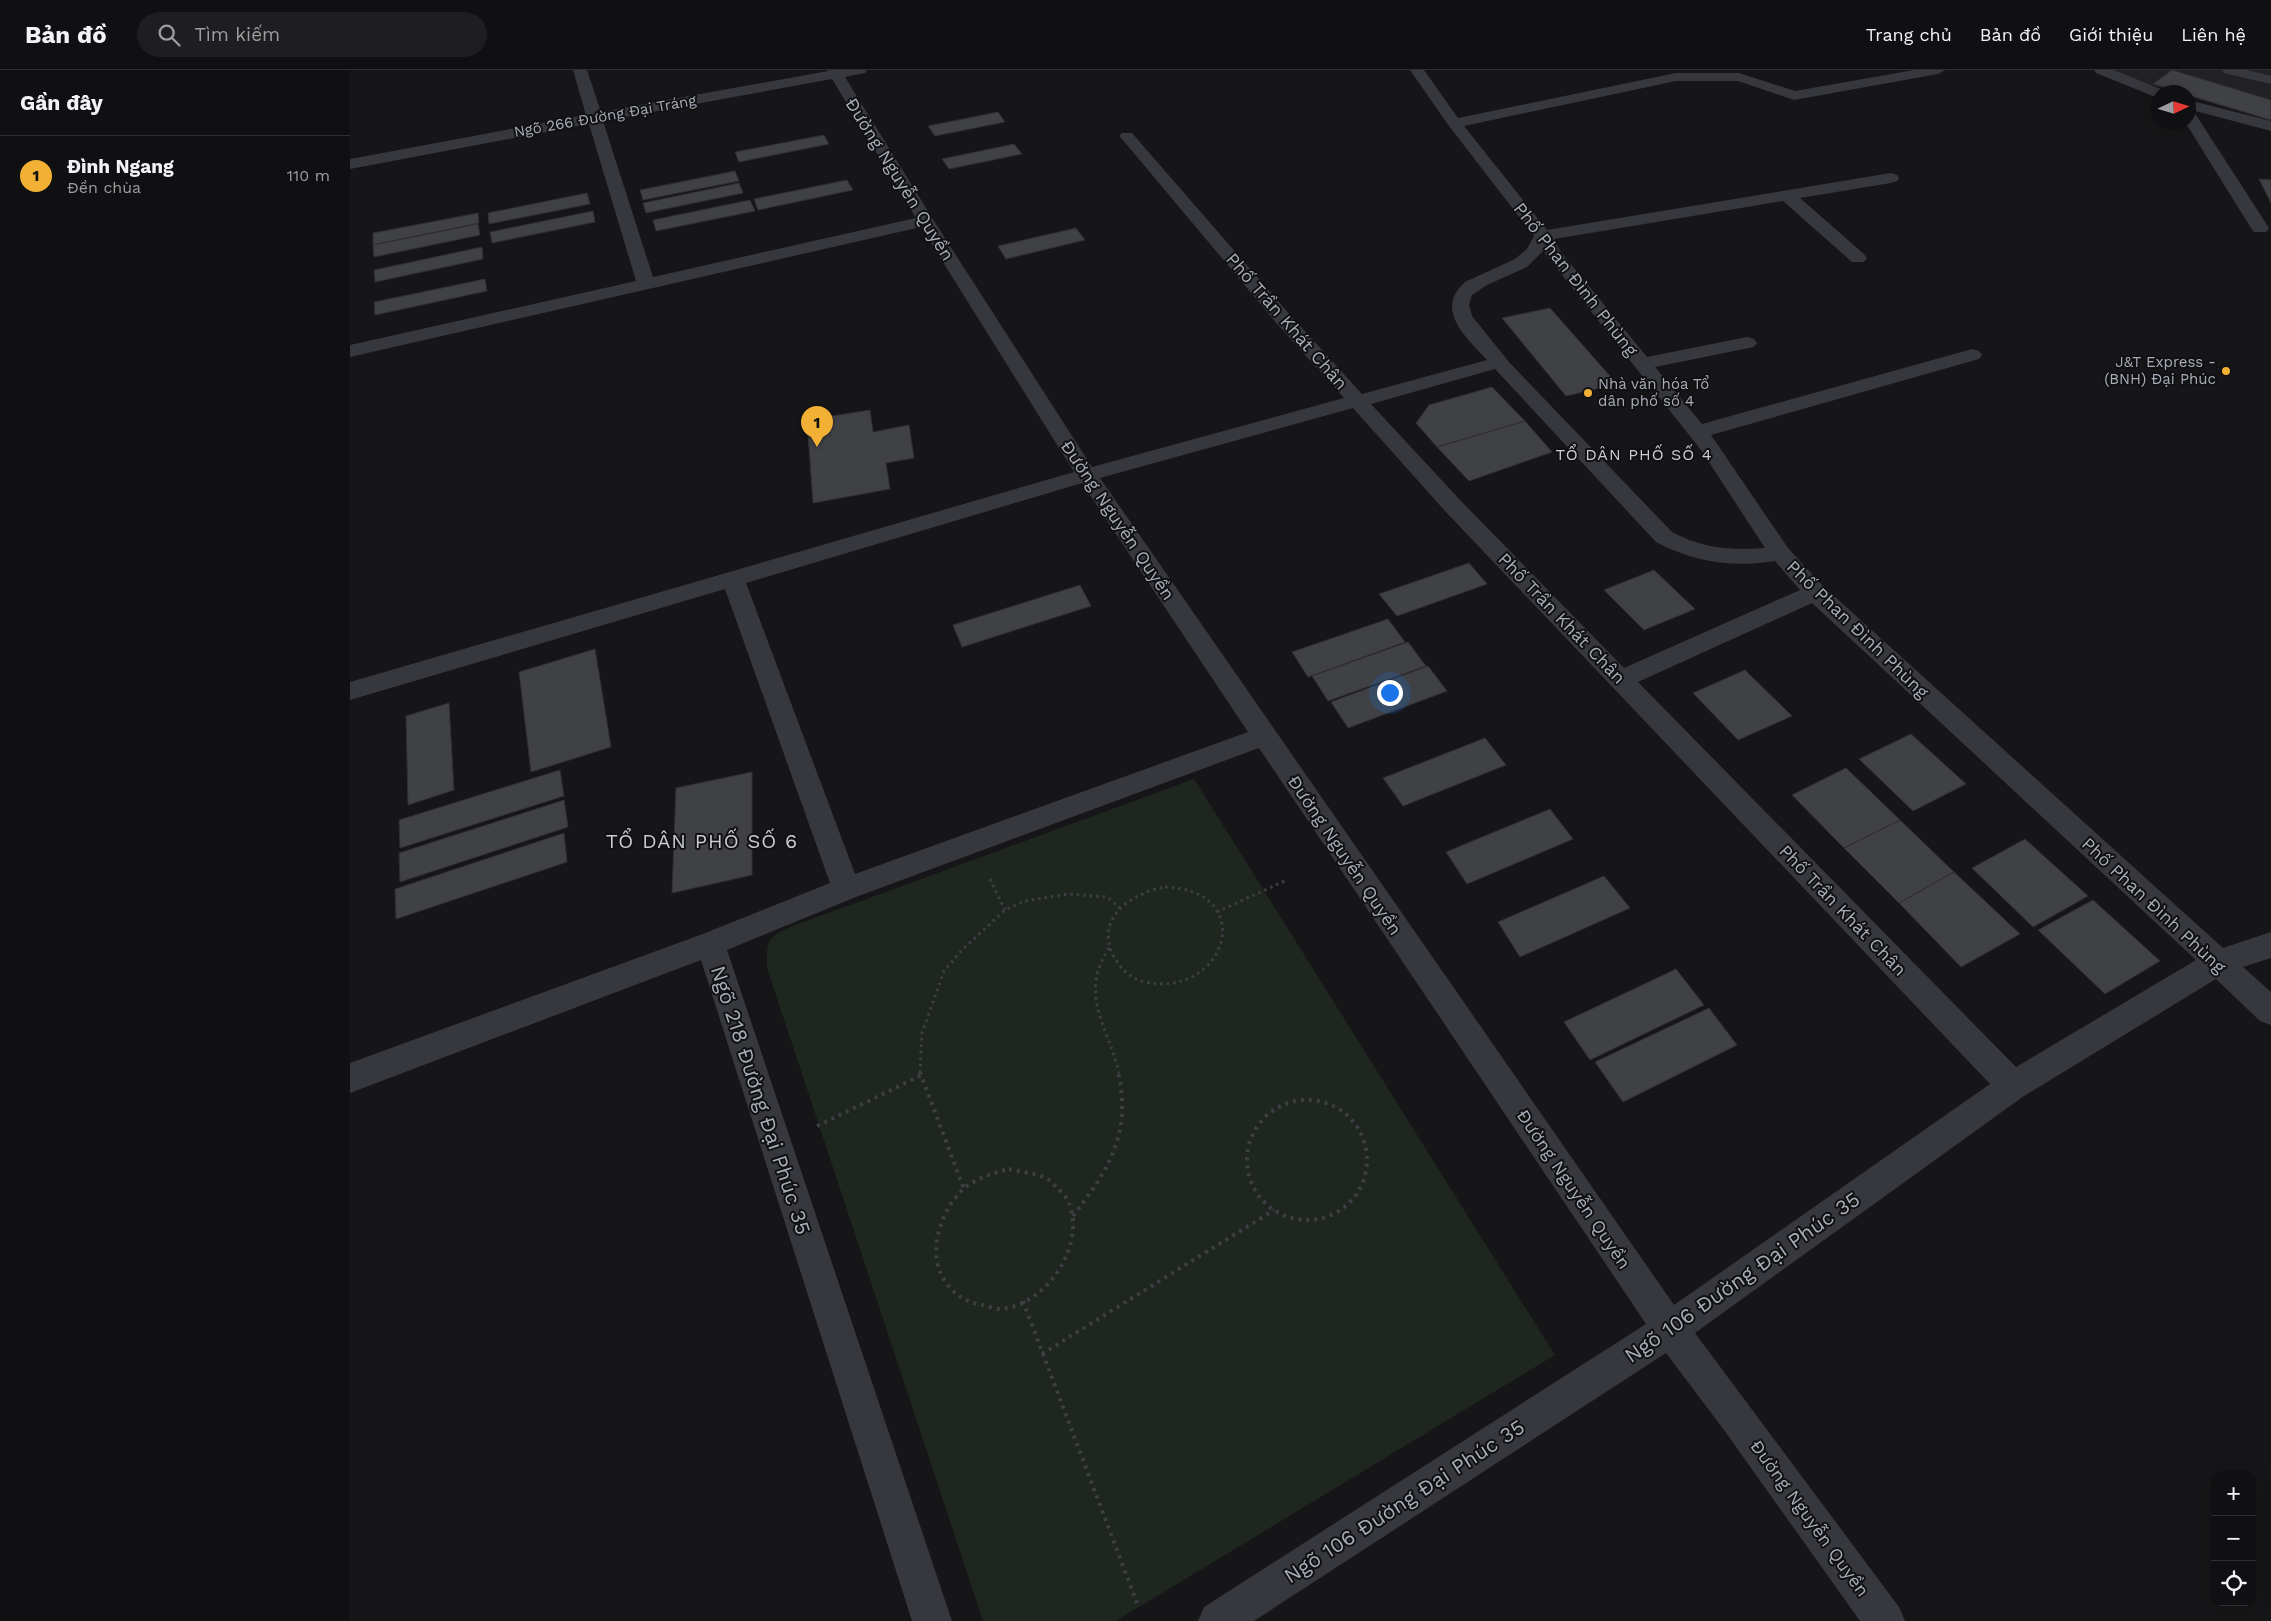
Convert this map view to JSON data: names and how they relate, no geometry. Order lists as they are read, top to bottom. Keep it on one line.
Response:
{"streets":{"street":["Ngõ 266 Đường Đại Tráng","Đường Nguyễn Quyền","Phố Phan Đình Phùng","Phố Trần Khát Chân","Ngõ 218 Đường Đại Phúc 35","Ngõ 106 Đường Đại Phúc 35"]},"crossings":[["Ngõ 266 Đường Đại Tráng","Đường Nguyễn Quyền"],["Đường Nguyễn Quyền","Ngõ 106 Đường Đại Phúc 35"],["Phố Phan Đình Phùng","Ngõ 106 Đường Đại Phúc 35"],["Phố Trần Khát Chân","Ngõ 106 Đường Đại Phúc 35"]],"districts":["TỔ DÂN PHỐ SỐ 4","TỔ DÂN PHỐ SỐ 6"],"places":["J&T Express - (BNH) Đại Phúc","Nhà văn hóa Tổ dân phố số 4"],"north":"right","page":{"header":"Bản đồ","search":"Tìm kiếm","nav":["Trang chủ","Bản đồ","Giới thiệu","Liên hệ"],"heading":"Gần đây","list":[{"mark":"1","name":"Đình Ngang","note":"Đền chùa","value":"110 m"}],"pins":"1","map_buttons":["+","−"]}}
